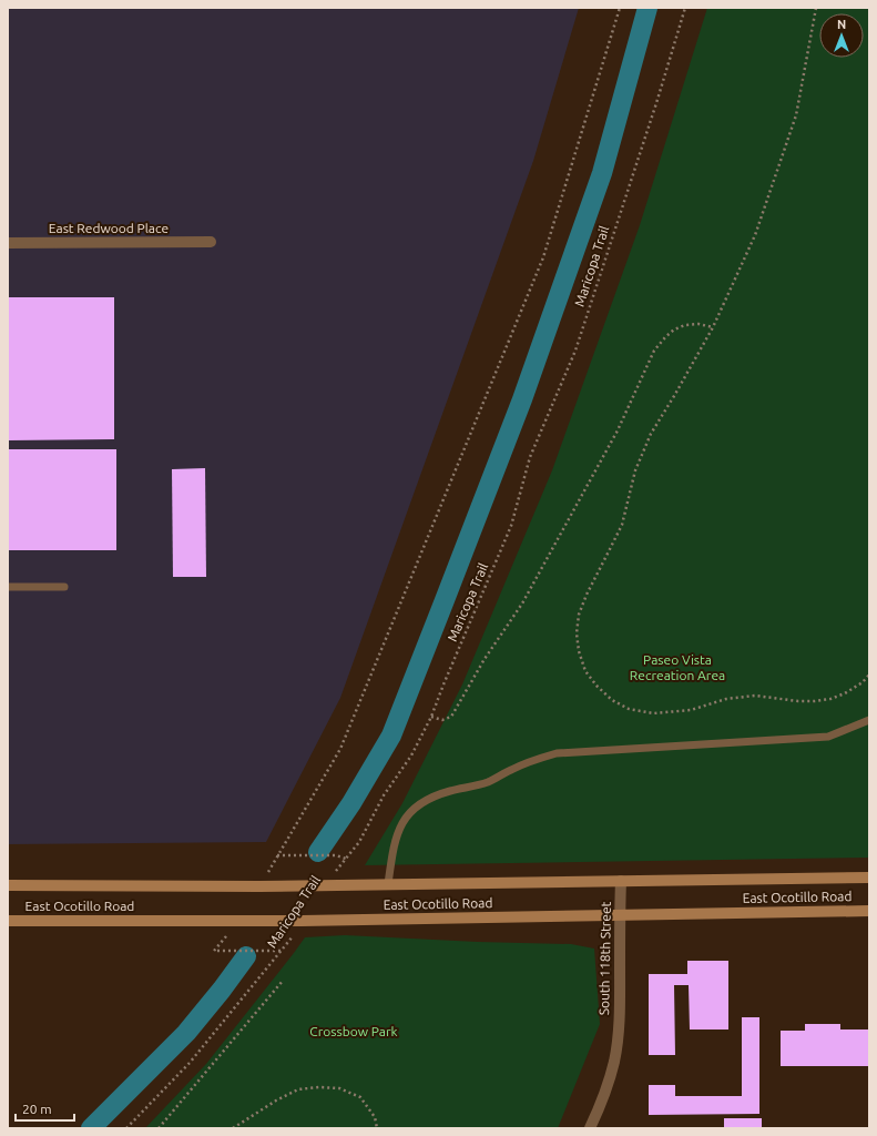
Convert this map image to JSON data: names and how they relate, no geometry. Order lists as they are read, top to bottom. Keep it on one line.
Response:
{"streets":{"main road":["East Ocotillo Road"],"street":["East Redwood Place","South 118th Street"],"path":["Maricopa Trail"]},"crossings":[["Maricopa Trail","East Ocotillo Road"],["East Ocotillo Road","South 118th Street"]],"parks":["Paseo Vista Recreation Area","Crossbow Park"],"scale_bar":"20 m","north":"top"}
